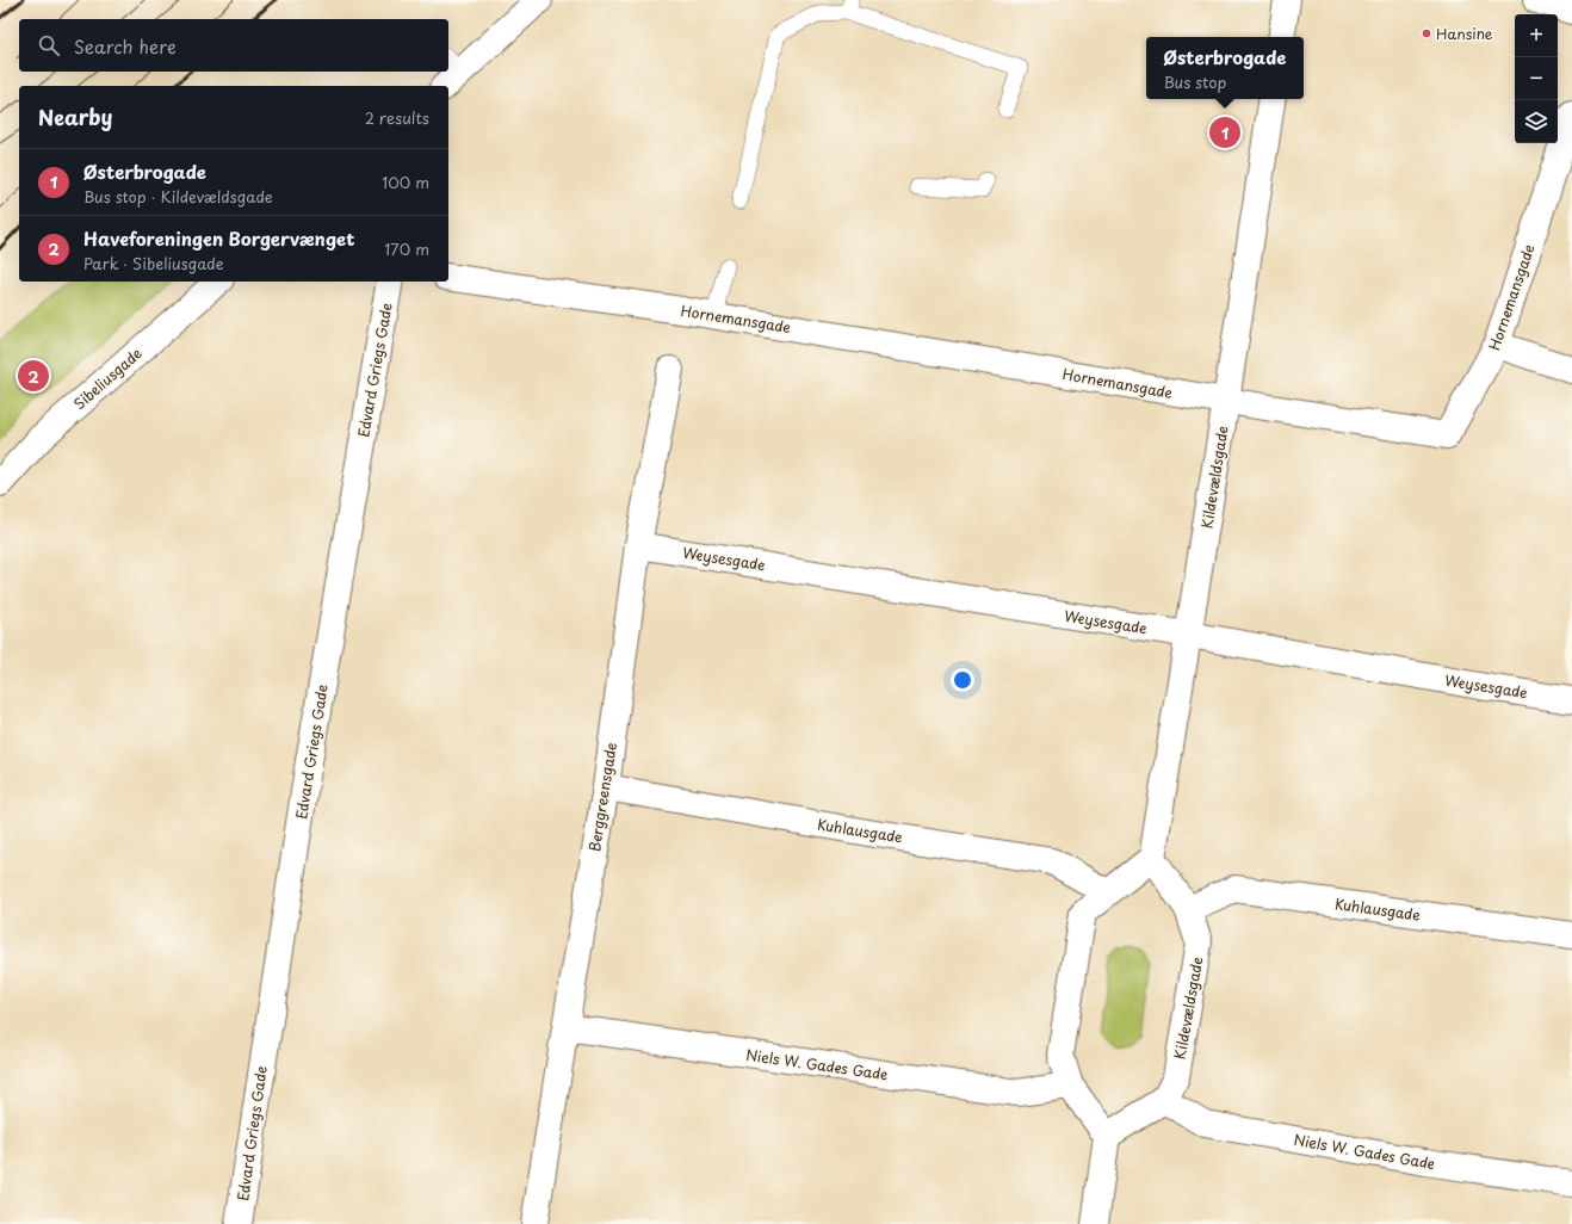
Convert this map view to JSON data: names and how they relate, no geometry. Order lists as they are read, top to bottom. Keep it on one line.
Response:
{"streets":{"street":["Hornemansgade","Edvard Griegs Gade","Sibeliusgade","Kildevældsgade","Weysesgade","Berggreensgade","Kuhlausgade","Niels W. Gades Gade"]},"crossings":[["Hornemansgade","Kildevældsgade"],["Kildevældsgade","Weysesgade"],["Kildevældsgade","Kuhlausgade"],["Kildevældsgade","Niels W. Gades Gade"],["Weysesgade","Berggreensgade"],["Berggreensgade","Kuhlausgade"],["Berggreensgade","Niels W. Gades Gade"]],"places":["Hansine"],"page":{"map_buttons":["+","−"],"search":"Search here","popup":["Østerbrogade","Bus stop"],"heading":["Nearby","2 results"],"pins":["1","2"],"list":[{"mark":"1","name":"Østerbrogade","note":"Bus stop · Kildevældsgade","value":"100 m"},{"mark":"2","name":"Haveforeningen Borgervænget","note":"Park · Sibeliusgade","value":"170 m"}]}}
